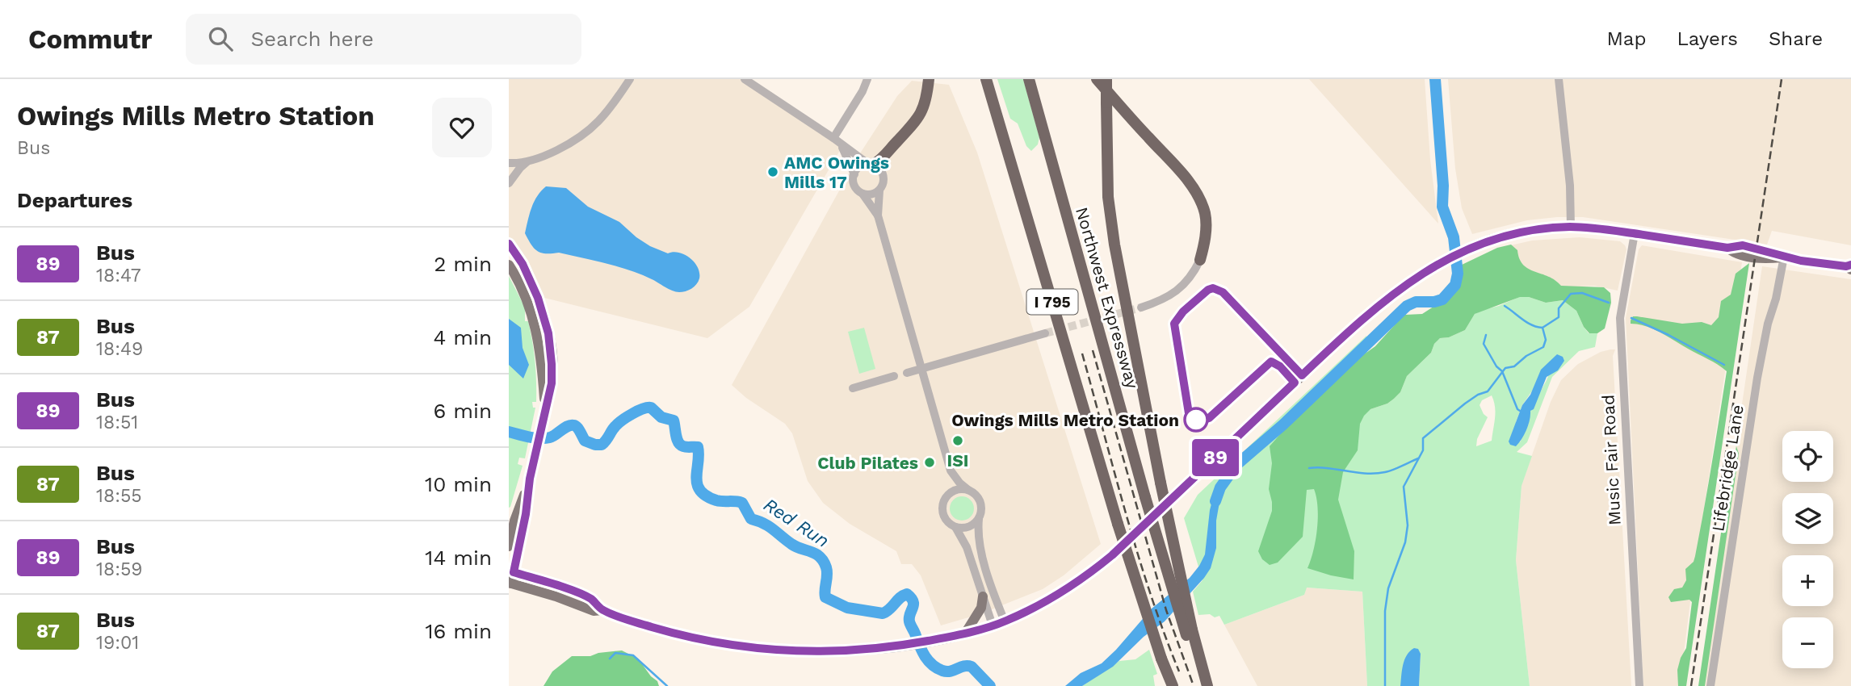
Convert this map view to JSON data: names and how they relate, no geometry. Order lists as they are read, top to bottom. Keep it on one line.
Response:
{"streets":{"highway":["Northwest Expressway","I 795"],"street":["Music Fair Road","Lifebridge Lane"]},"water":["Red Run"],"places":["AMC Owings Mills 17","Owings Mills Metro Station","ISI","Club Pilates"],"lines":["bus line 89"],"page":{"header":"Commutr","search":"Search here","nav":["Map","Layers","Share"],"heading":[["Owings Mills Metro Station","Bus"],"Departures"],"on_map":"89","list":[{"mark":"89","name":"Bus","note":"18:47","value":"2 min"},{"mark":"87","name":"Bus","note":"18:49","value":"4 min"},{"mark":"89","name":"Bus","note":"18:51","value":"6 min"},{"mark":"87","name":"Bus","note":"18:55","value":"10 min"},{"mark":"89","name":"Bus","note":"18:59","value":"14 min"},{"mark":"87","name":"Bus","note":"19:01","value":"16 min"}],"map_buttons":["+","−"]}}
